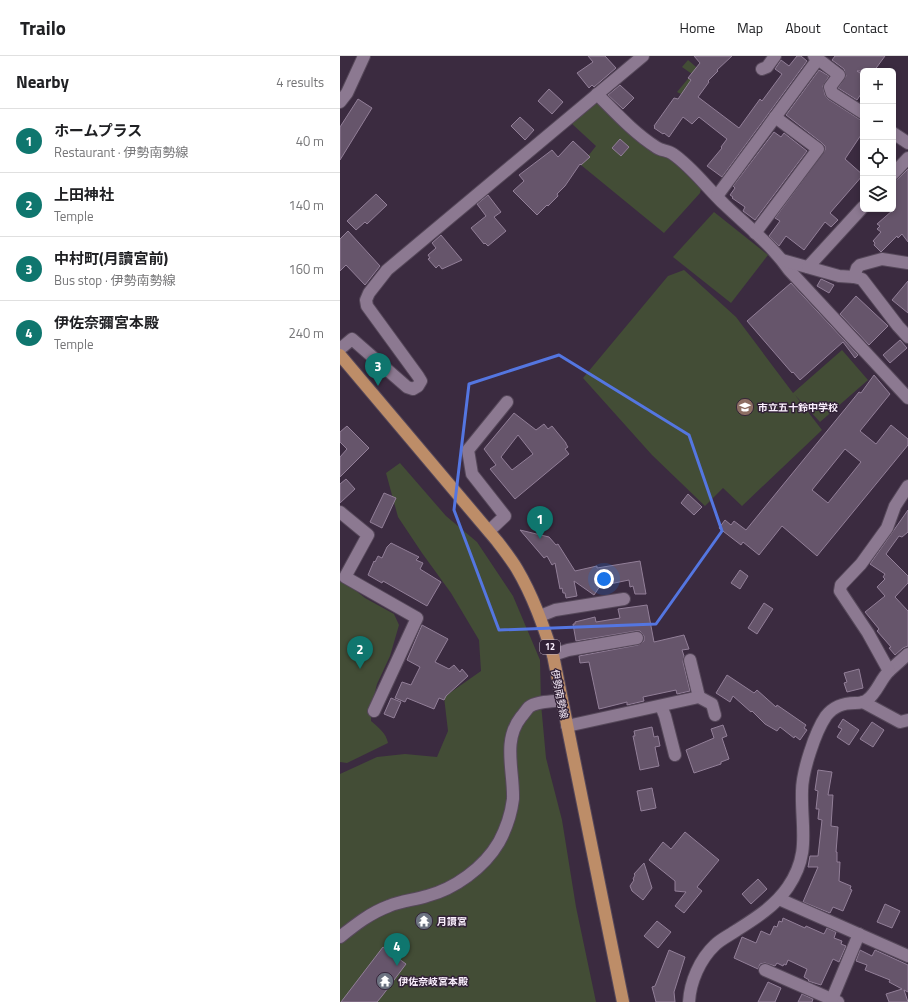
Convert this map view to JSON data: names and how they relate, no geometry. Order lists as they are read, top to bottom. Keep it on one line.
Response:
{"streets":{"main road":["12","伊勢南勢線"]},"places":{"school or university":["市立五十鈴中学校"],"temple":["月讀宮","伊佐奈岐宮本殿"]},"page":{"header":"Trailo","nav":["Home","Map","About","Contact"],"heading":["Nearby","4 results"],"map_buttons":["+","−"],"list":[{"mark":"1","name":"ホームプラス","note":"Restaurant · 伊勢南勢線","value":"40 m"},{"mark":"2","name":"上田神社","note":"Temple","value":"140 m"},{"mark":"3","name":"中村町(月讀宮前)","note":"Bus stop · 伊勢南勢線","value":"160 m"},{"mark":"4","name":"伊佐奈彌宮本殿","note":"Temple","value":"240 m"}],"pins":["3","1","2","4"]}}
